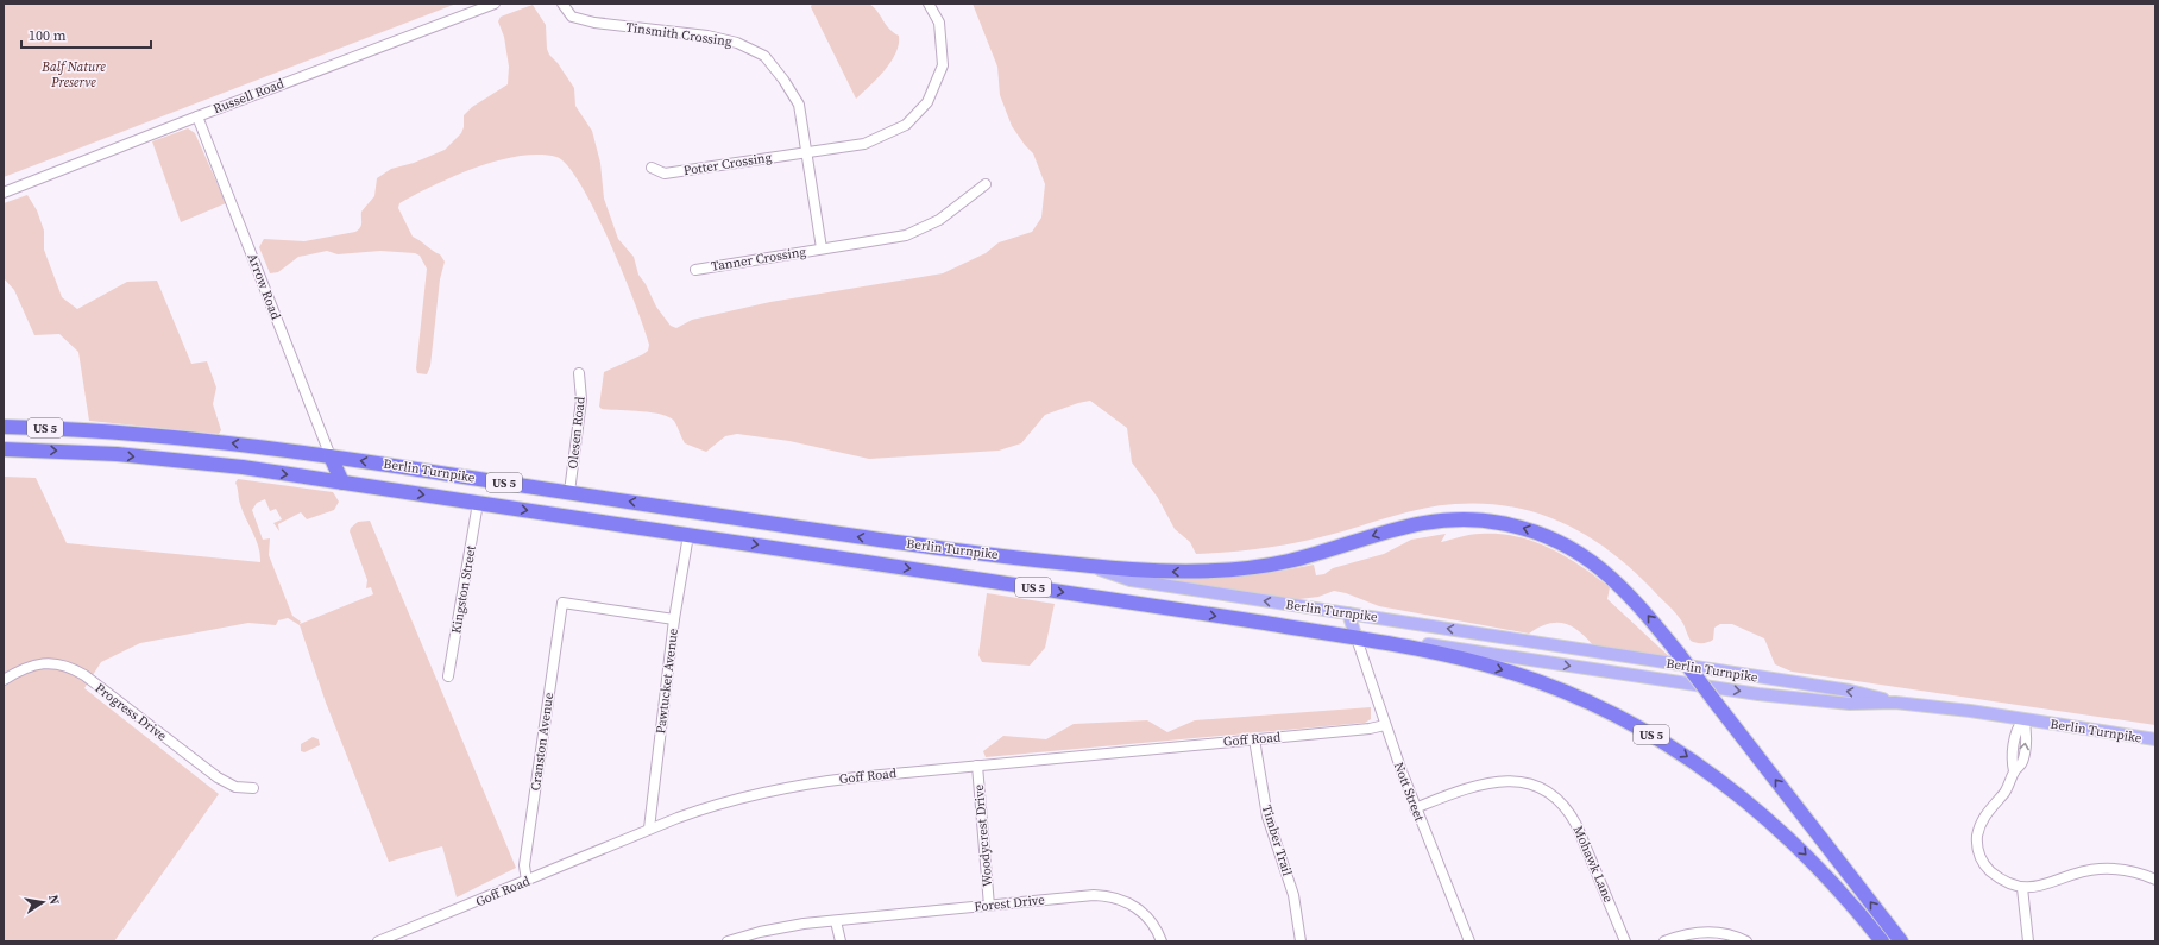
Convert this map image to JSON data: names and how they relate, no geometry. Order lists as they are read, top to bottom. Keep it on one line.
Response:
{"streets":{"highway":["US 5","Berlin Turnpike"],"street":["Tinsmith Crossing","Russell Road","Potter Crossing","Tanner Crossing","Arrow Road","Olesen Road","Kingston Street","Pawtucket Avenue","Progress Drive","Goff Road","Cranston Avenue","Nott Street","Woodycrest Drive","Timber Trail","Mohawk Lane","Forest Drive"]},"crossings":[["Tinsmith Crossing","Potter Crossing"],["Tinsmith Crossing","Tanner Crossing"],["Russell Road","Arrow Road"],["Arrow Road","Berlin Turnpike"],["US 5","Berlin Turnpike"],["US 5","Nott Street"],["Olesen Road","Berlin Turnpike"],["Berlin Turnpike","Kingston Street"],["Berlin Turnpike","Pawtucket Avenue"],["Berlin Turnpike","Nott Street"],["Pawtucket Avenue","Goff Road"],["Pawtucket Avenue","Cranston Avenue"],["Goff Road","Cranston Avenue"],["Goff Road","Nott Street"],["Goff Road","Woodycrest Drive"],["Goff Road","Timber Trail"],["Nott Street","Mohawk Lane"],["Woodycrest Drive","Forest Drive"]],"parks":["Balf Nature Preserve"],"scale_bar":"100 m","north":"right"}
